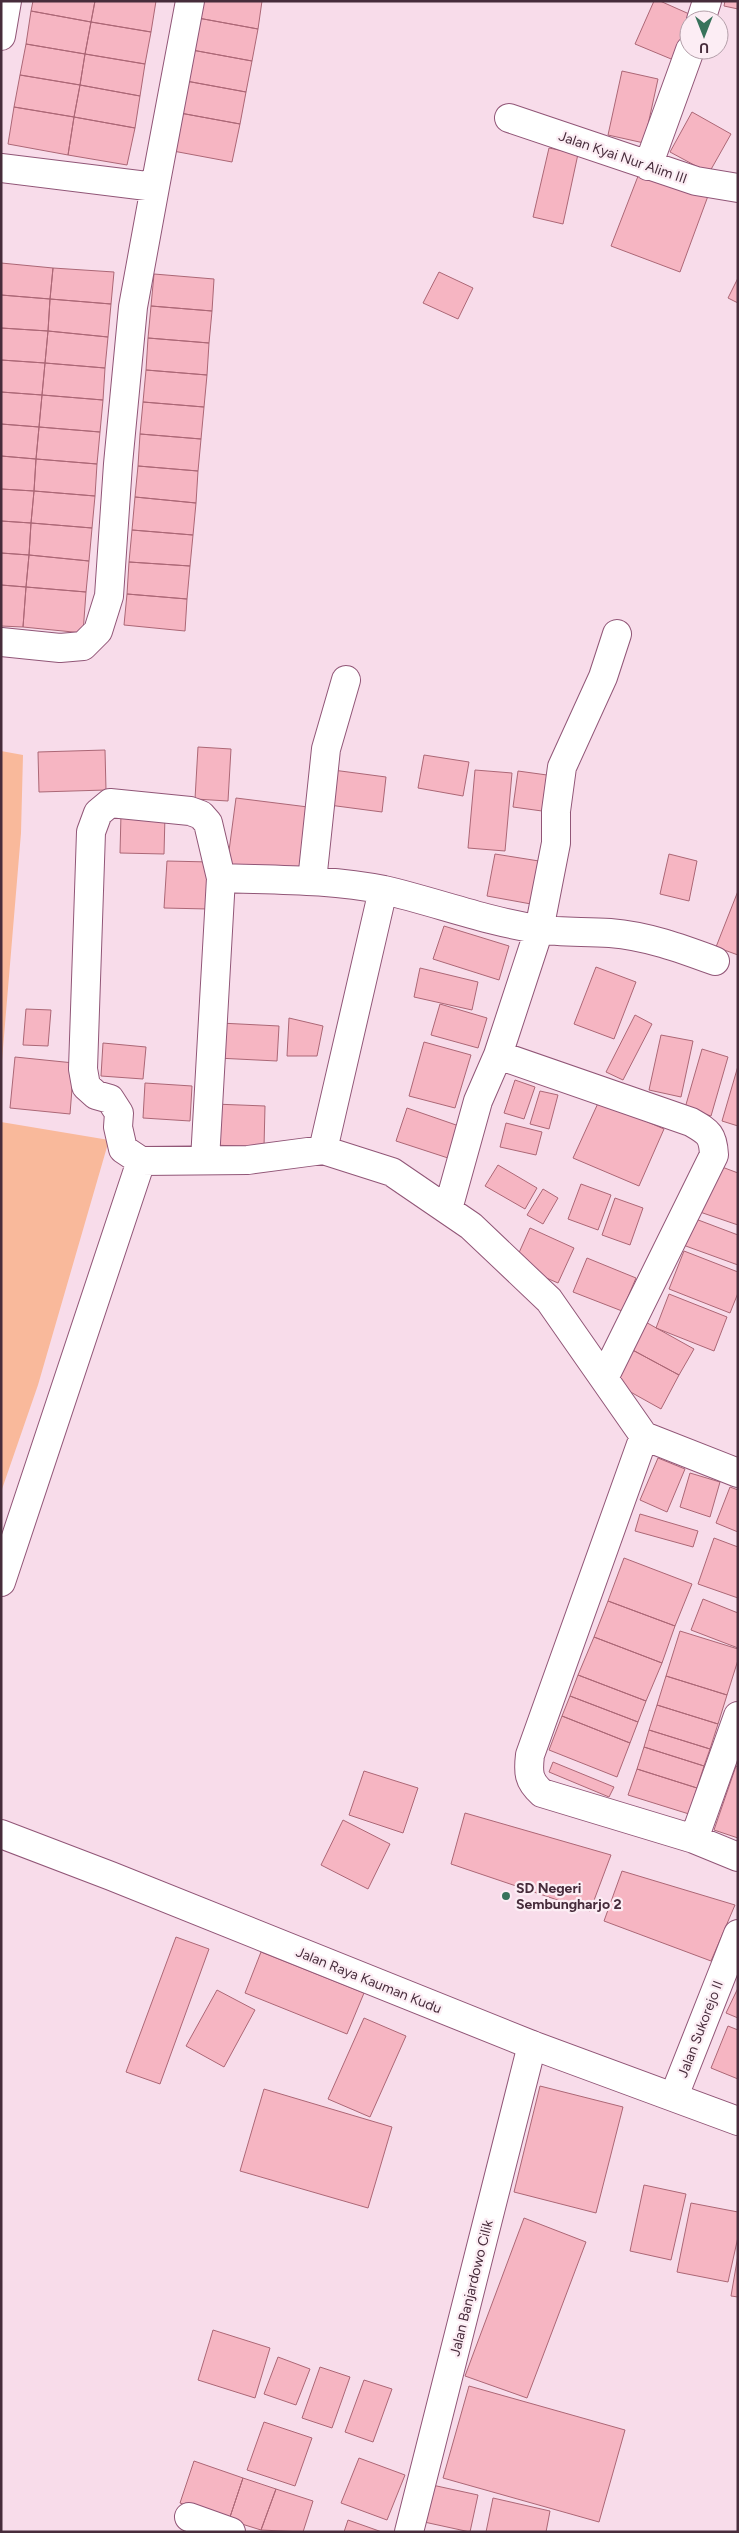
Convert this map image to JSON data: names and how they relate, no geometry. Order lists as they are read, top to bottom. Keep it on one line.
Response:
{"streets":{"street":["Jalan Kyai Nur Alim III","Jalan Raya Kauman Kudu","Jalan Sukorejo II","Jalan Banjardowo Cilik"]},"crossings":[["Jalan Raya Kauman Kudu","Jalan Sukorejo II"],["Jalan Raya Kauman Kudu","Jalan Banjardowo Cilik"]],"places":["SD Negeri Sembungharjo 2"],"north":"bottom"}
